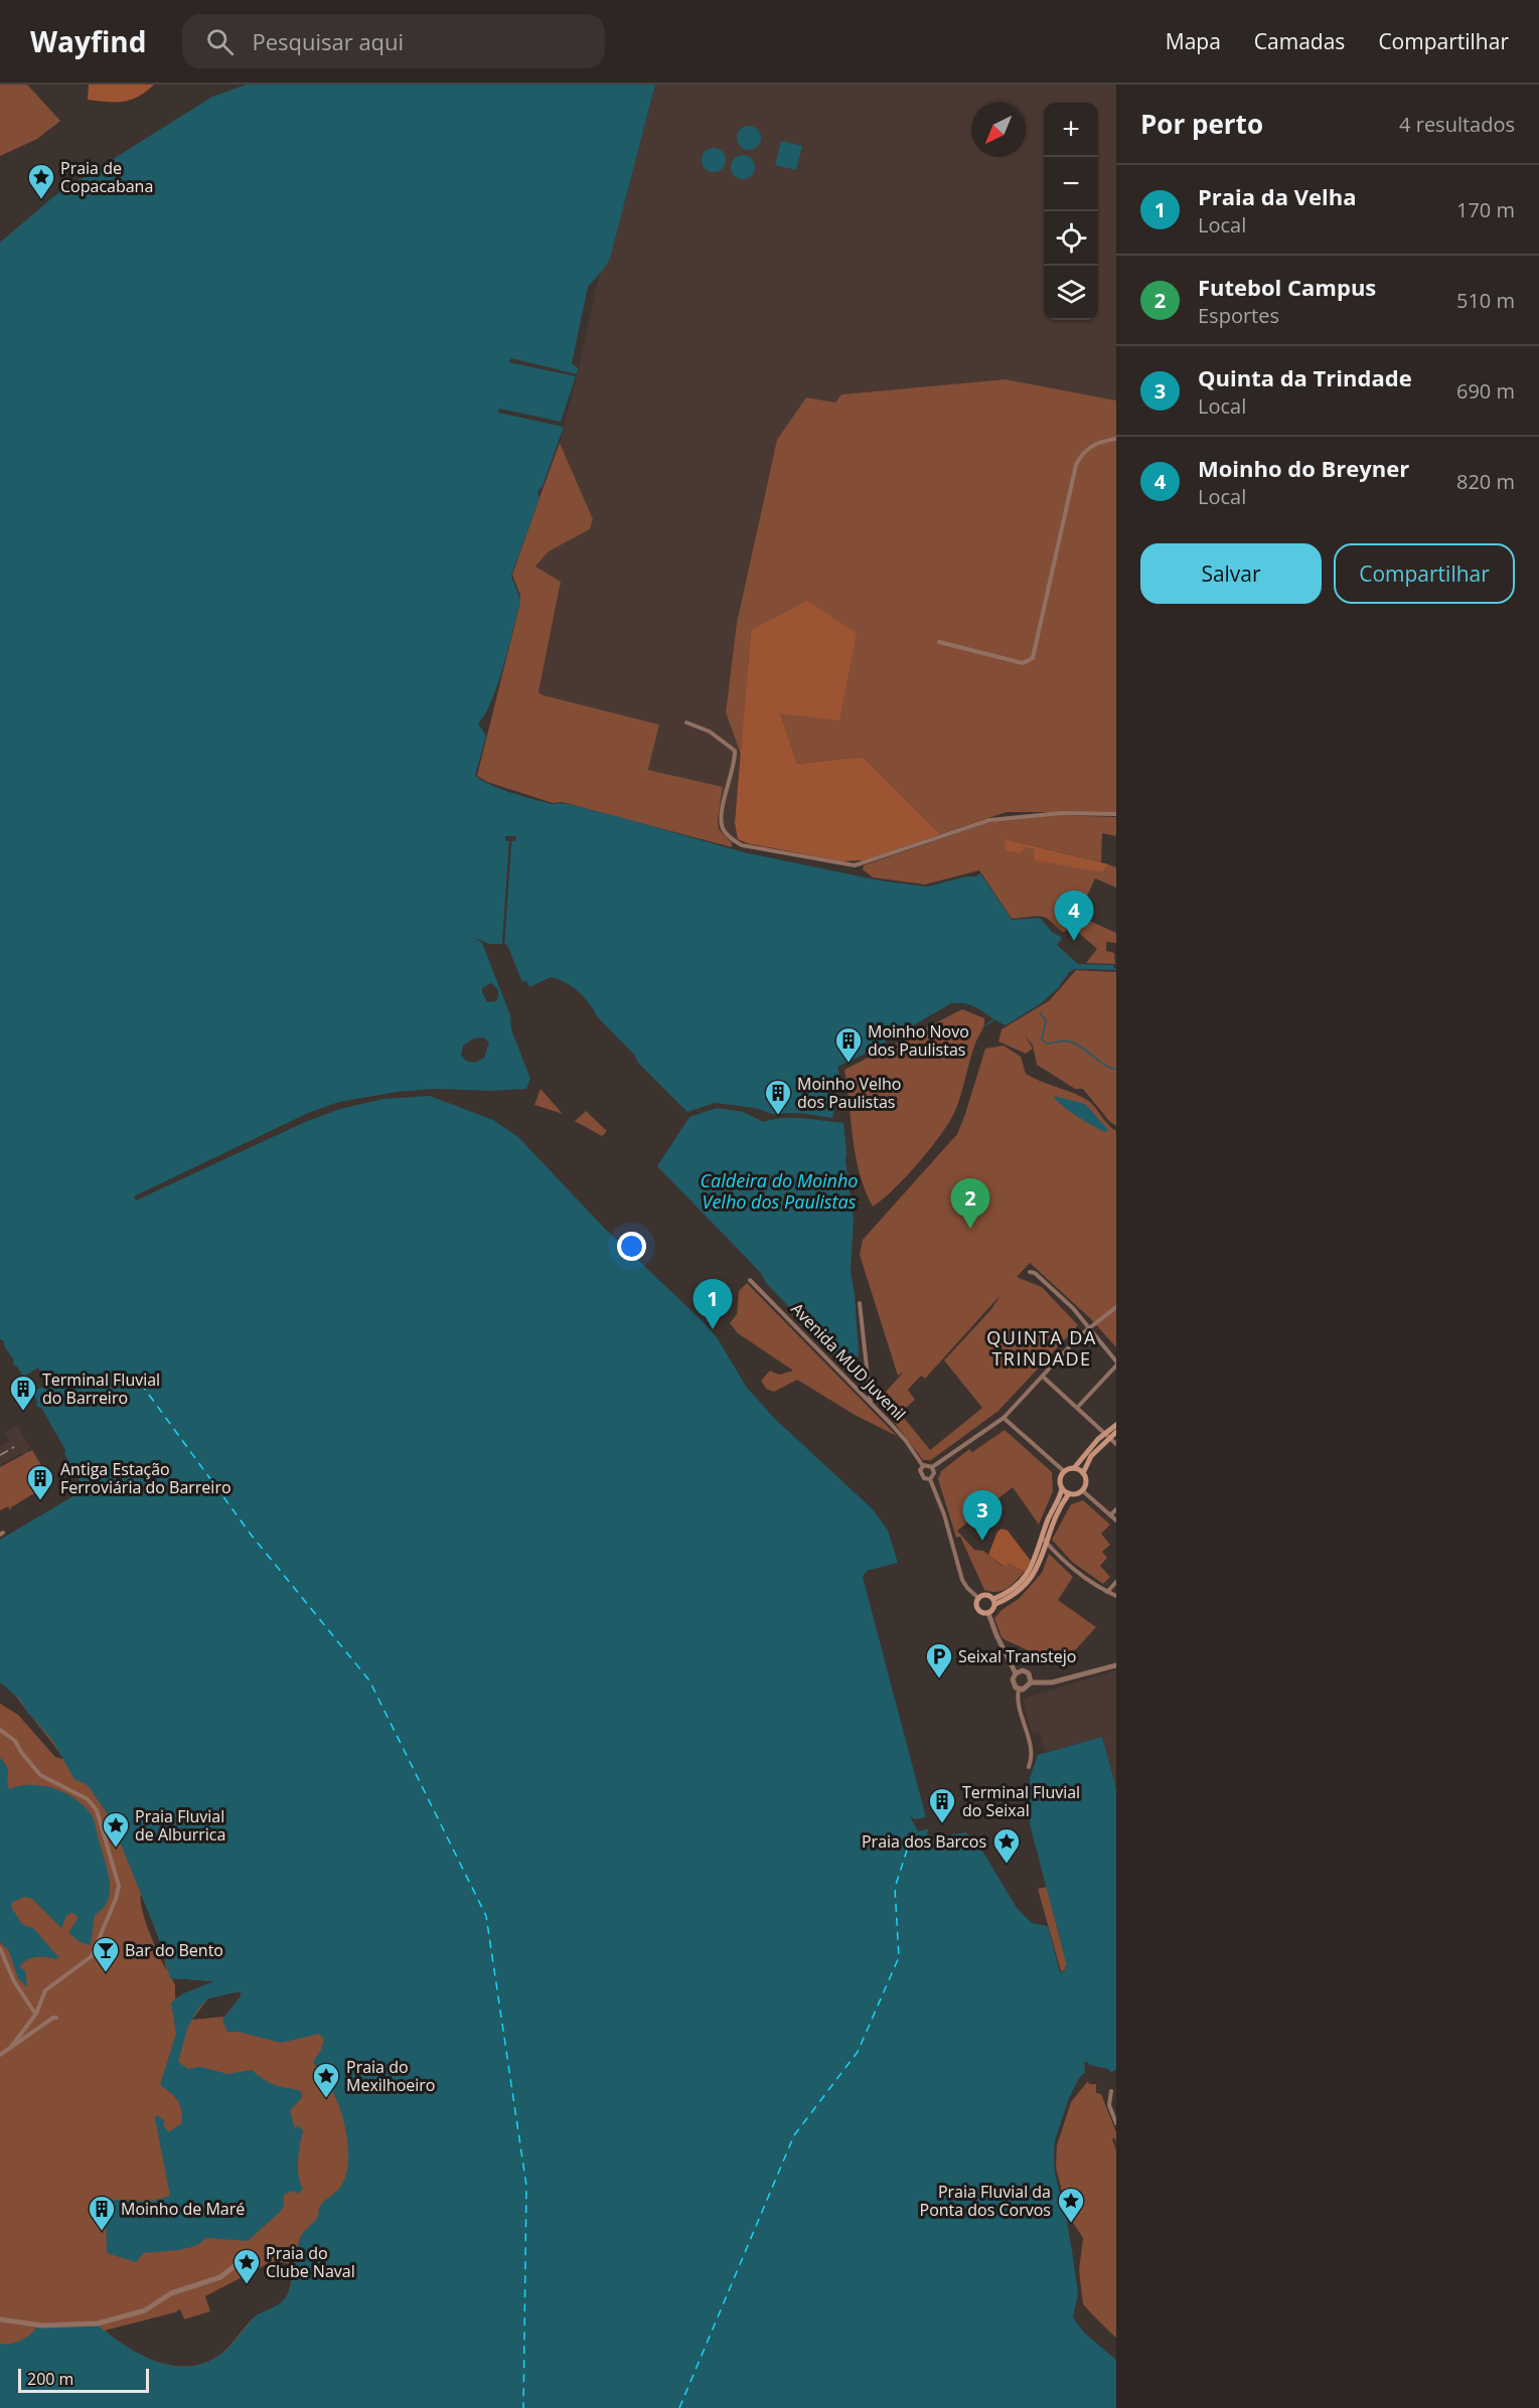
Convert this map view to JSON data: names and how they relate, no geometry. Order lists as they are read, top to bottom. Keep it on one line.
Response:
{"streets":{"street":["Avenida MUD Juvenil"]},"districts":["QUINTA DA TRINDADE"],"water":["Caldeira do Moinho Velho dos Paulistas"],"places":{"place":["Praia de Copacabana","Praia Fluvial de Alburrica","Praia dos Barcos","Praia do Mexilhoeiro","Praia Fluvial da Ponta dos Corvos","Praia do Clube Naval"],"building":["Moinho Novo dos Paulistas","Moinho Velho dos Paulistas","Terminal Fluvial do Barreiro","Antiga Estação Ferroviária do Barreiro","Terminal Fluvial do Seixal","Moinho de Maré"],"parking":["Seixal Transtejo"],"bar":["Bar do Bento"]},"scale_bar":"200 m","north":"bottom left","page":{"header":"Wayfind","search":"Pesquisar aqui","nav":["Mapa","Camadas","Compartilhar"],"heading":["Por perto","4 resultados"],"map_buttons":["+","−"],"list":[{"mark":"1","name":"Praia da Velha","note":"Local","value":"170 m"},{"mark":"2","name":"Futebol Campus","note":"Esportes","value":"510 m"},{"mark":"3","name":"Quinta da Trindade","note":"Local","value":"690 m"},{"mark":"4","name":"Moinho do Breyner","note":"Local","value":"820 m"}],"buttons":["Salvar","Compartilhar"],"pins":["4","2","1","3"],"scale":"200 m"}}
